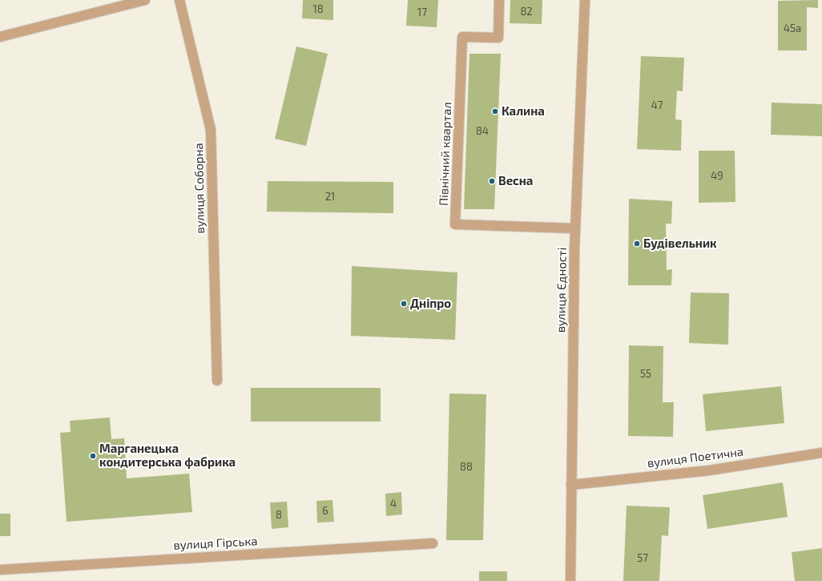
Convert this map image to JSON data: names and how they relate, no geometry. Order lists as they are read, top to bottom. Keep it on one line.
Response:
{"streets":{"street":["Північний квартал","вулиця Соборна","вулиця Єдності","вулиця Поетична","вулиця Гірська"]},"crossings":[["Північний квартал","вулиця Єдності"],["вулиця Єдності","вулиця Поетична"]],"places":["Калина","Весна","Будівельник","Дніпро","Марганецька кондитерська фабрика"],"house_numbers":["18","82","17","45а","47","84","49","21","55","88","4","6","8","57"]}
